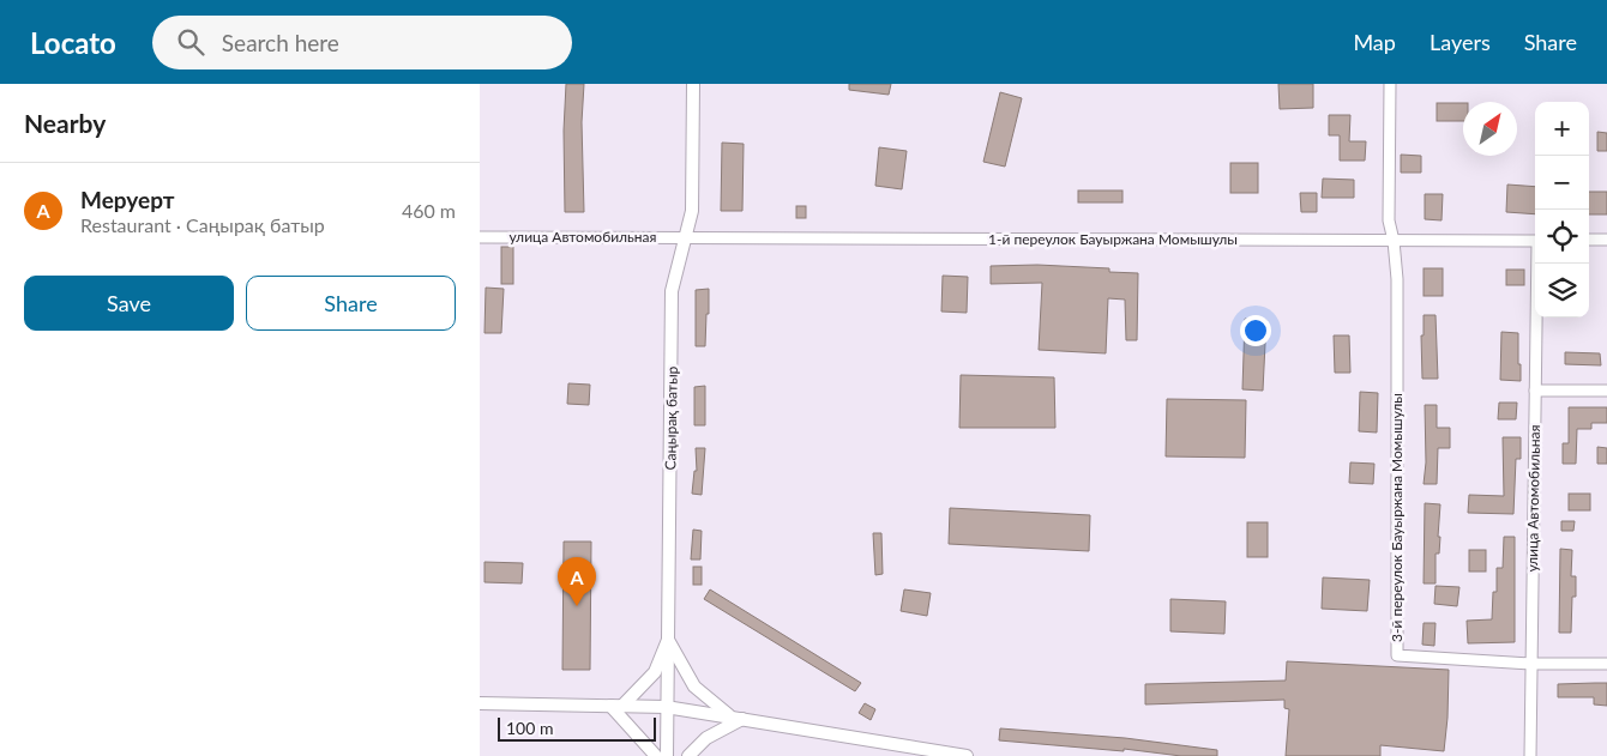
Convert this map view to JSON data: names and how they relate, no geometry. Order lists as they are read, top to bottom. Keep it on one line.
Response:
{"streets":{"street":["улица Автомобильная","1-й переулок Бауыржана Момышулы","Саңырақ батыр","3-й переулок Бауыржана Момышулы"]},"crossings":[["улица Автомобильная","1-й переулок Бауыржана Момышулы"],["улица Автомобильная","Саңырақ батыр"],["улица Автомобильная","3-й переулок Бауыржана Момышулы"],["1-й переулок Бауыржана Момышулы","Саңырақ батыр"],["1-й переулок Бауыржана Момышулы","3-й переулок Бауыржана Момышулы"]],"scale_bar":"100 m","north":"top right","page":{"header":"Locato","search":"Search here","nav":["Map","Layers","Share"],"heading":"Nearby","map_buttons":["+","−"],"list":[{"mark":"A","name":"Меруерт","note":"Restaurant · Саңырақ батыр","value":"460 m"}],"buttons":["Save","Share"],"pins":"A","scale":"100 m"}}
